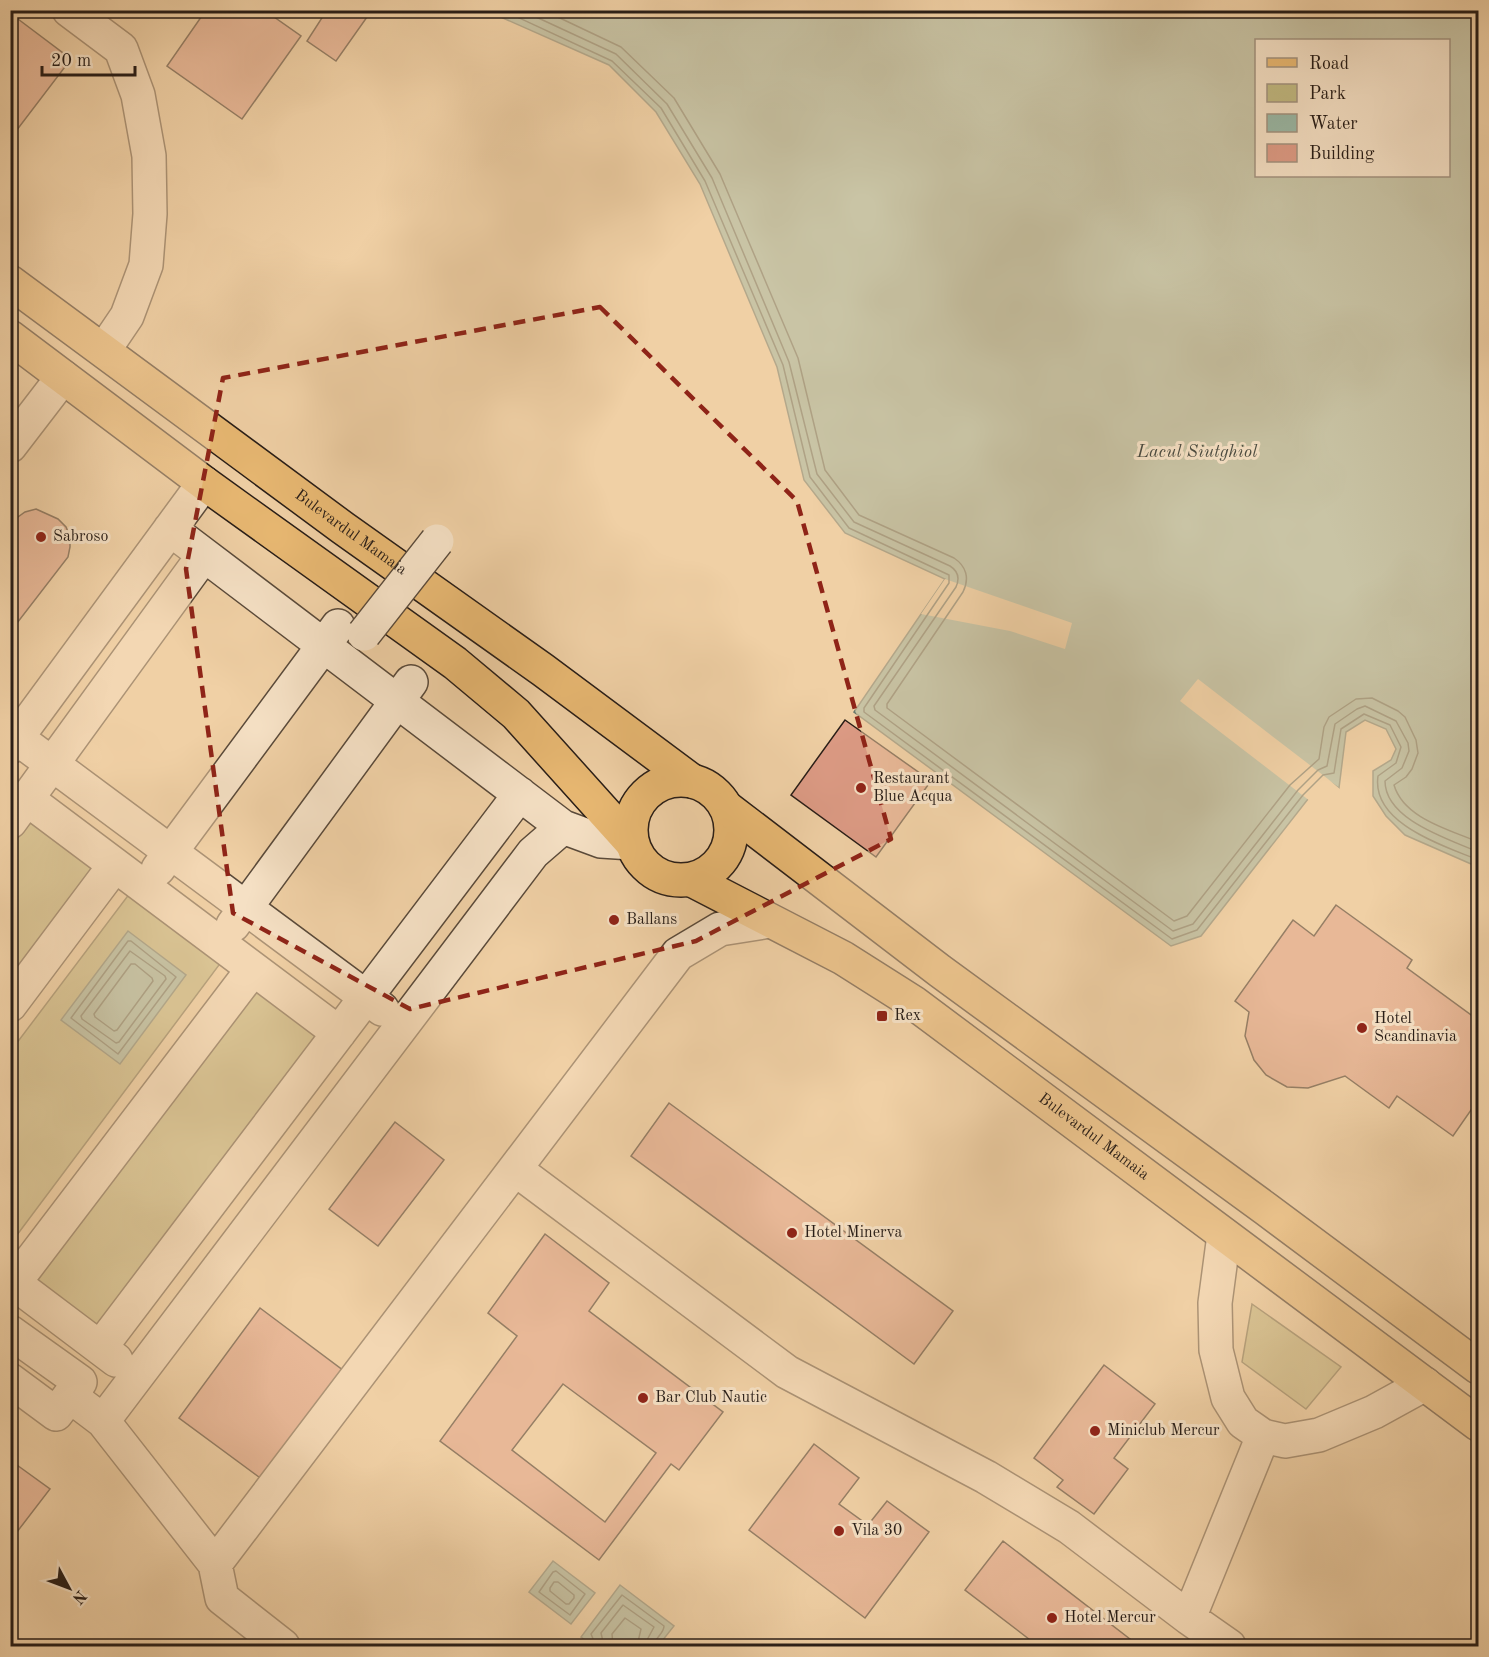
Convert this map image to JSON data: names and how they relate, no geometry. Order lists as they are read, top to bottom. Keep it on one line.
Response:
{"streets":{"main road":["Bulevardul Mamaia"]},"water":["Lacul Siutghiol"],"places":{"other":["Sabroso","Restaurant Blue Acqua","Ballans","Hotel Scandinavia","Hotel Minerva","Bar Club Nautic","Miniclub Mercur","Vila 30","Hotel Mercur"],"transit":["Rex"]},"legend":["Road","Park","Water","Building"],"scale_bar":"20 m","north":"bottom right"}
